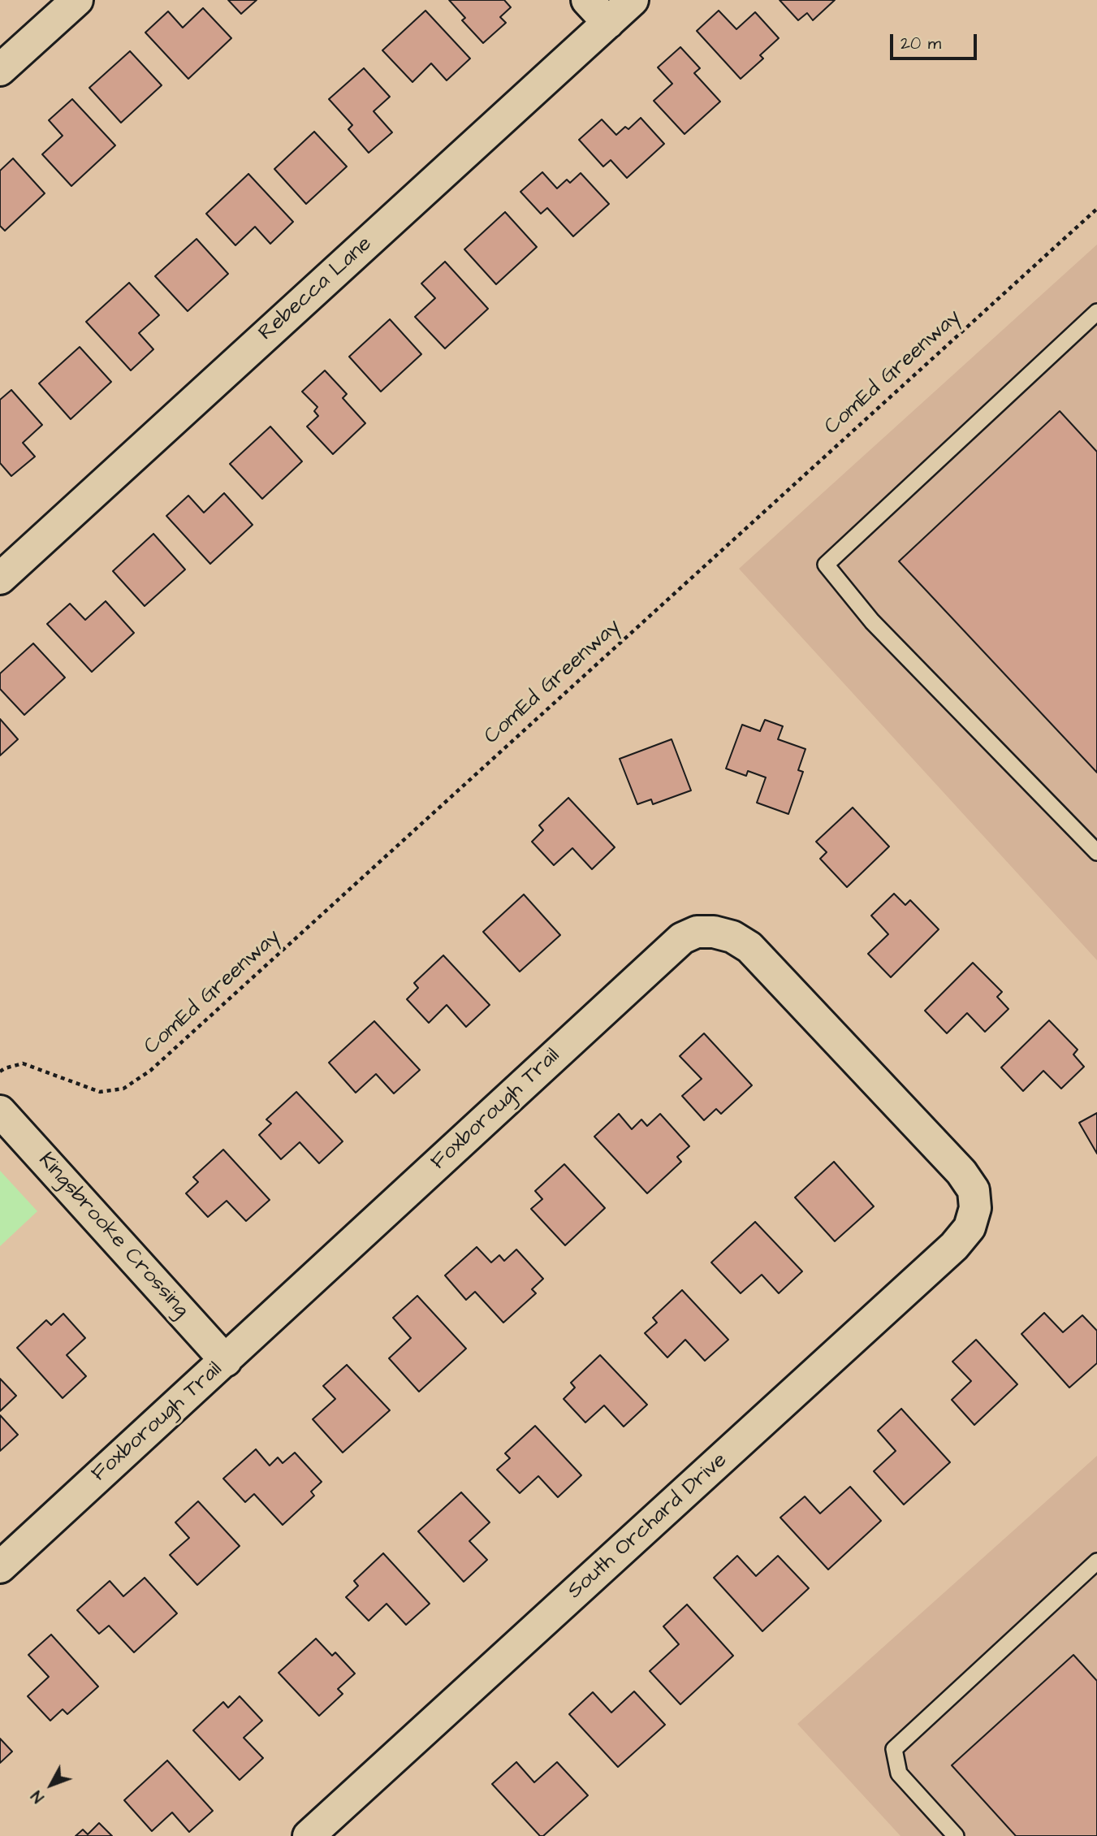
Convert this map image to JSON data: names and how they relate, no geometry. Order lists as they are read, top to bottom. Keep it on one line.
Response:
{"streets":{"street":["Rebecca Lane","Foxborough Trail","Kingsbrooke Crossing","South Orchard Drive"],"path":["ComEd Greenway"]},"crossings":[["Foxborough Trail","Kingsbrooke Crossing"],["Foxborough Trail","South Orchard Drive"]],"scale_bar":"20 m","north":"bottom left"}
